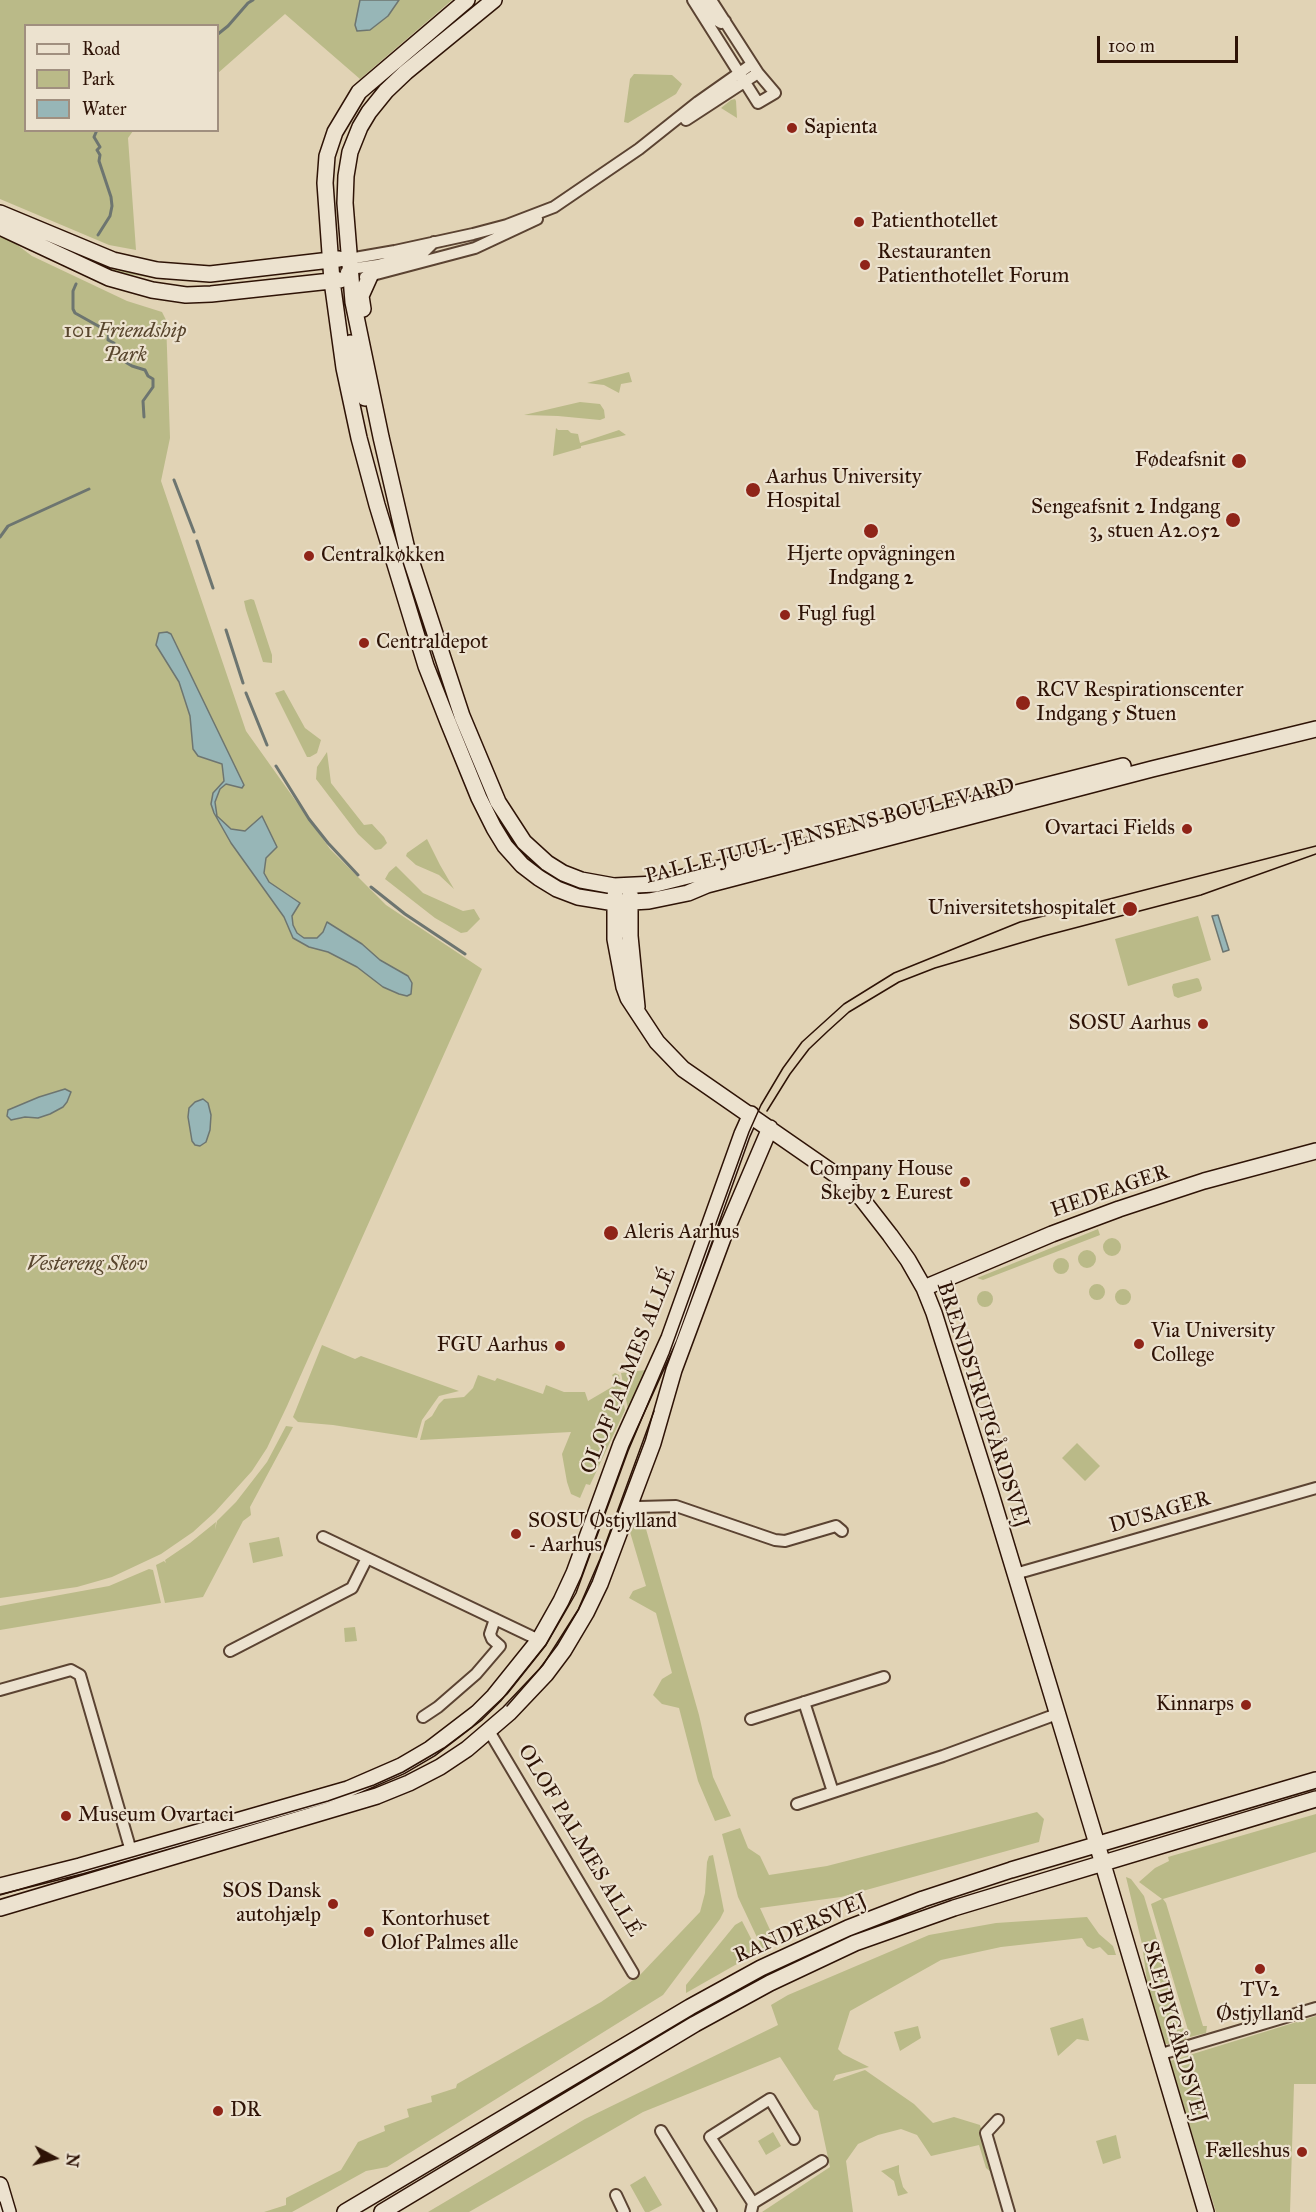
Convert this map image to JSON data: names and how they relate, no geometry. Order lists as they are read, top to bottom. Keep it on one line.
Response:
{"streets":{"street":["PALLE JUUL-JENSENS BOULEVARD","HEDEAGER","OLOF PALMES ALLÉ","BRENDSTRUPGÅRDSVEJ","DUSAGER","RANDERSVEJ","SKEJBYGÅRDSVEJ"]},"crossings":[["PALLE JUUL-JENSENS BOULEVARD","BRENDSTRUPGÅRDSVEJ"],["HEDEAGER","BRENDSTRUPGÅRDSVEJ"],["OLOF PALMES ALLÉ","BRENDSTRUPGÅRDSVEJ"],["BRENDSTRUPGÅRDSVEJ","DUSAGER"],["BRENDSTRUPGÅRDSVEJ","RANDERSVEJ"],["BRENDSTRUPGÅRDSVEJ","SKEJBYGÅRDSVEJ"],["RANDERSVEJ","SKEJBYGÅRDSVEJ"]],"parks":["101 Friendship Park","Vestereng Skov"],"places":["Sapienta","Patienthotellet","Restauranten Patienthotellet Forum","Fødeafsnit","Aarhus University Hospital","Sengeafsnit 2 Indgang 3, stuen A2.052","Hjerte opvågningen Indgang 2","Centralkøkken","Fugl fugl","Centraldepot","RCV Respirationscenter Indgang 5 Stuen","Ovartaci Fields","Universitetshospitalet","SOSU Aarhus","Company House Skejby 2 Eurest","Aleris Aarhus","Via University College","FGU Aarhus","SOSU Østjylland - Aarhus","Kinnarps","Museum Ovartaci","SOS Dansk autohjælp","Kontorhuset Olof Palmes alle","TV2 Østjylland","DR","Fælleshus"],"legend":["Road","Park","Water"],"scale_bar":"100 m","north":"right"}
